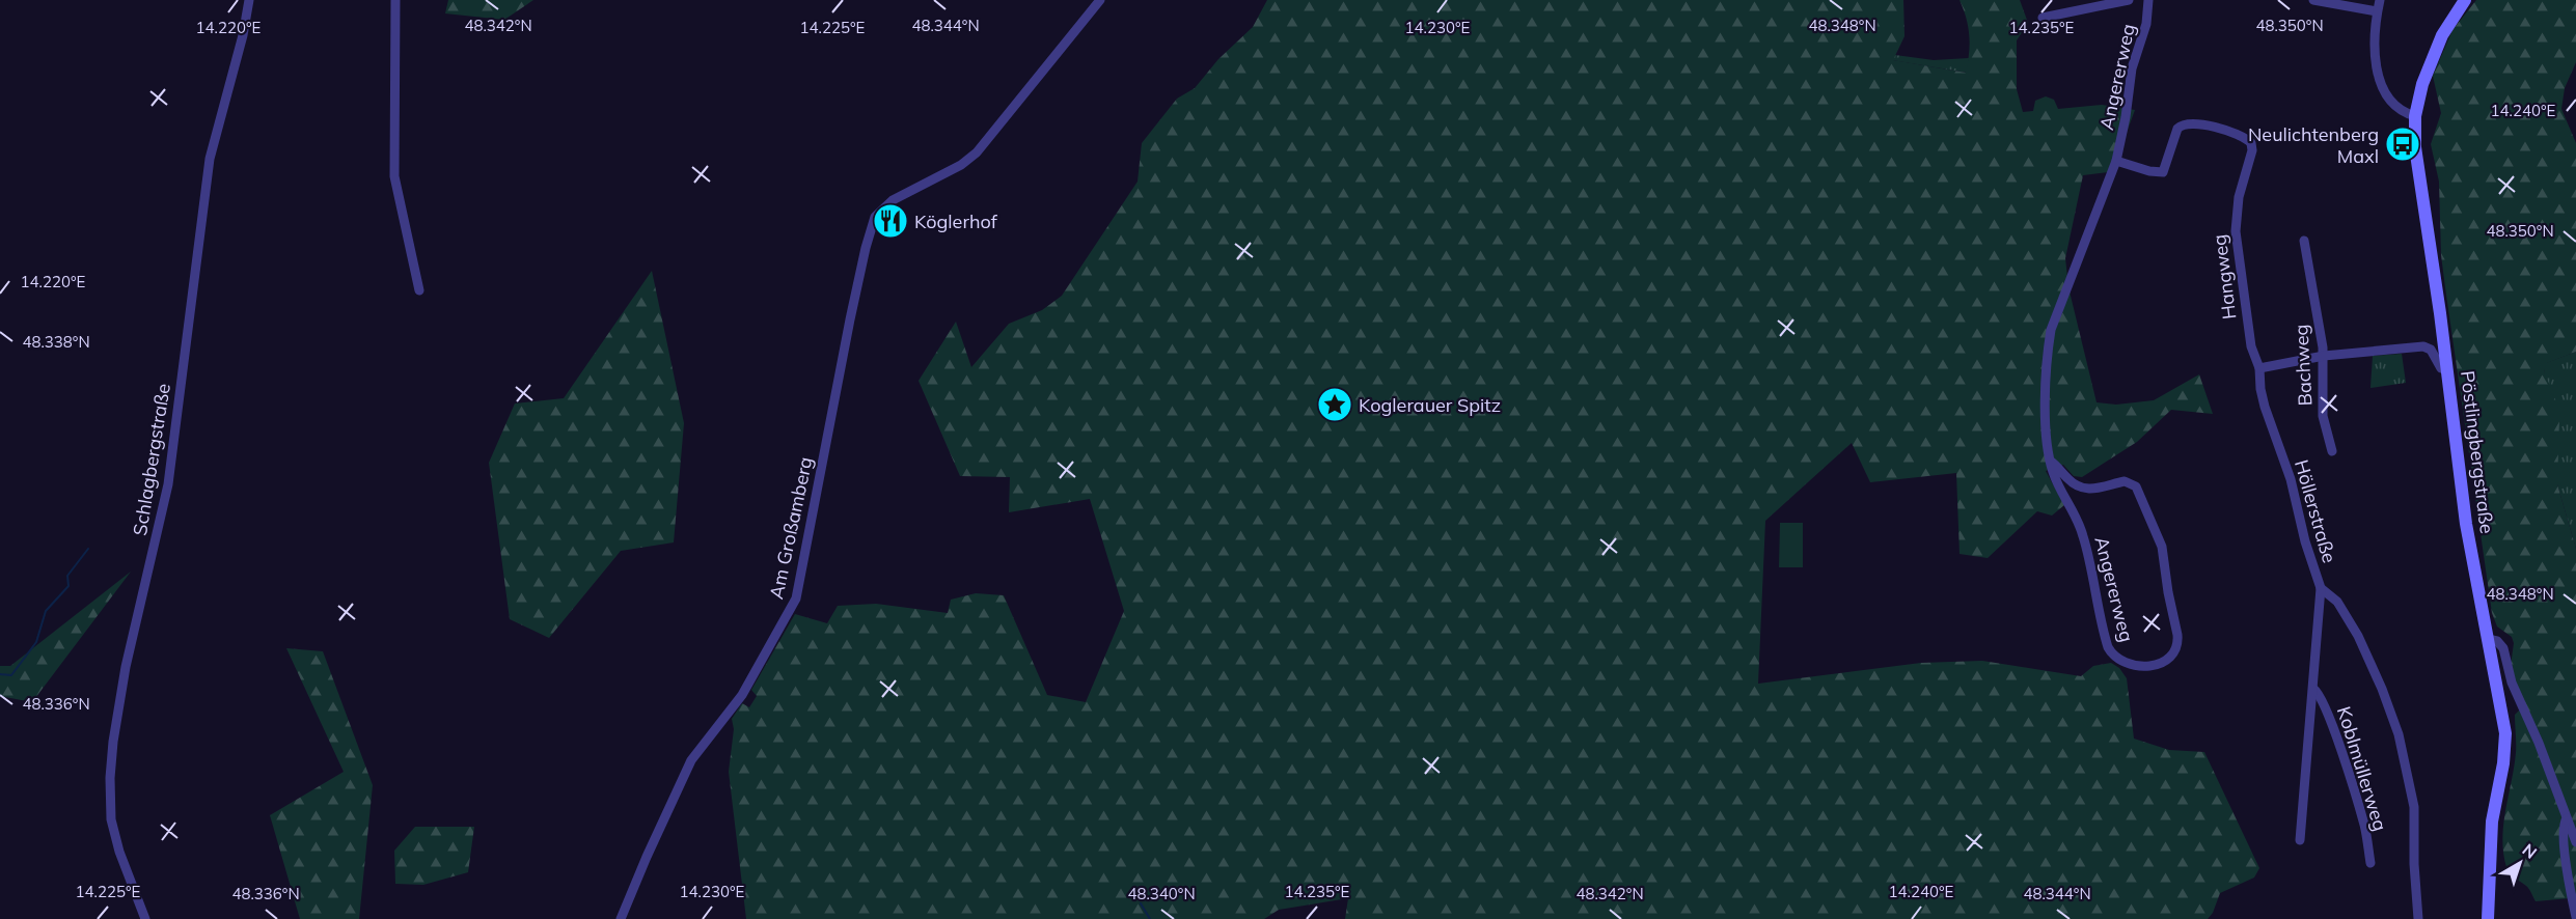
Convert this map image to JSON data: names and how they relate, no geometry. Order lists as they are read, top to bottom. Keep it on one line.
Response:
{"streets":{"main road":["Pöstlingbergstraße"],"street":["Angererweg","Hangweg","Bachweg","Schlagbergstraße","Höllerstraße","Am Großamberg","Koblmüllerweg"]},"crossings":[["Angererweg","Hangweg"],["Hangweg","Höllerstraße"],["Höllerstraße","Koblmüllerweg"]],"places":{"bus stop":["Neulichtenberg Maxl"],"restaurant":["Köglerhof"],"place":["Koglerauer Spitz"]},"north":"top right","coordinates":["48.344°N","48.350°N","48.342°N","48.348°N","14.220°E","14.230°E","14.235°E","14.225°E","14.240°E","48.338°N","48.336°N","48.340°N"]}
